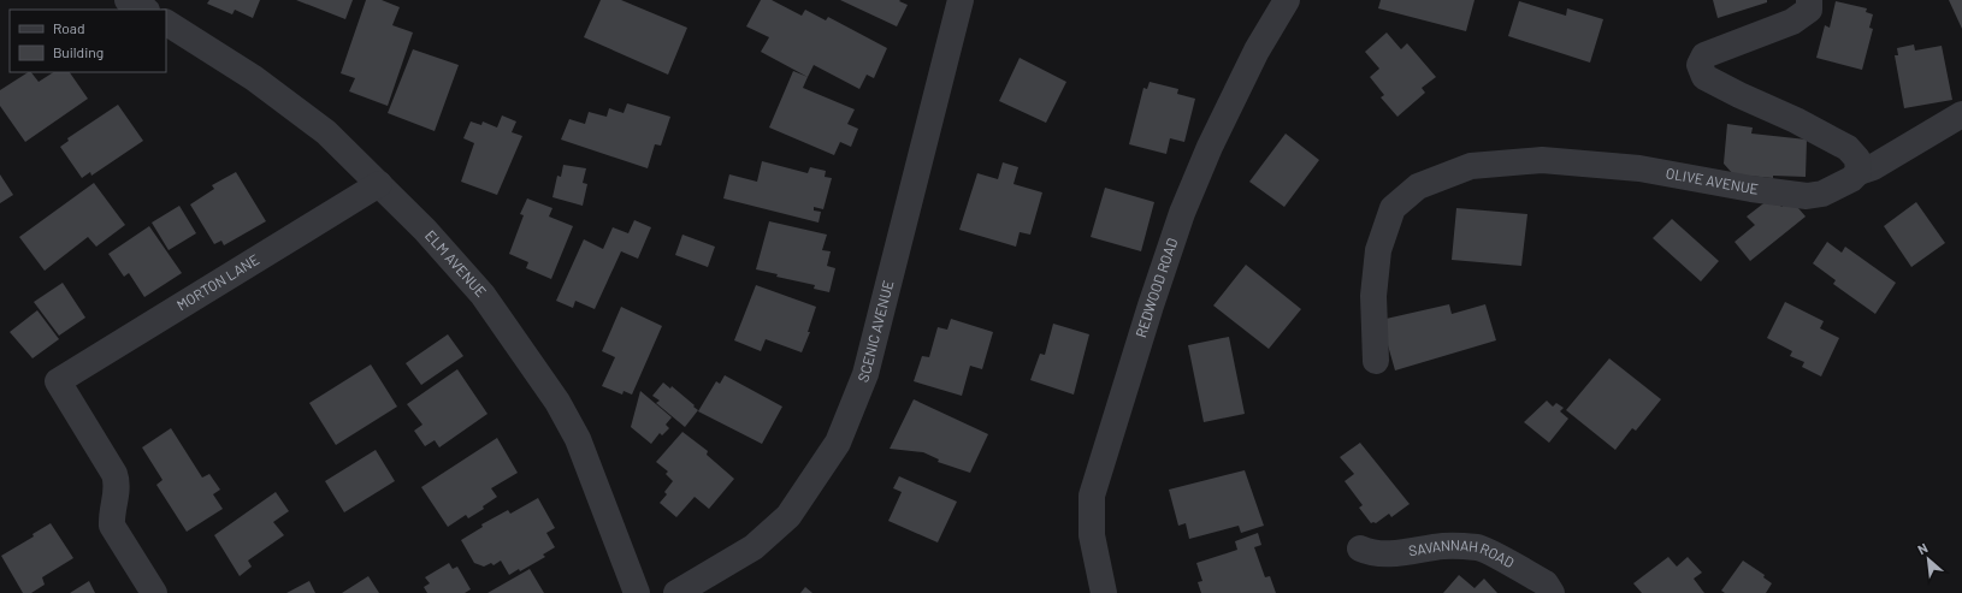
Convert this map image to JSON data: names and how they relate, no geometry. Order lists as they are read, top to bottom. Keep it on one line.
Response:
{"streets":{"street":["OLIVE AVENUE","ELM AVENUE","MORTON LANE","REDWOOD ROAD","SCENIC AVENUE","SAVANNAH ROAD"]},"crossings":[["ELM AVENUE","MORTON LANE"]],"legend":["Road","Building"],"north":"top left"}
